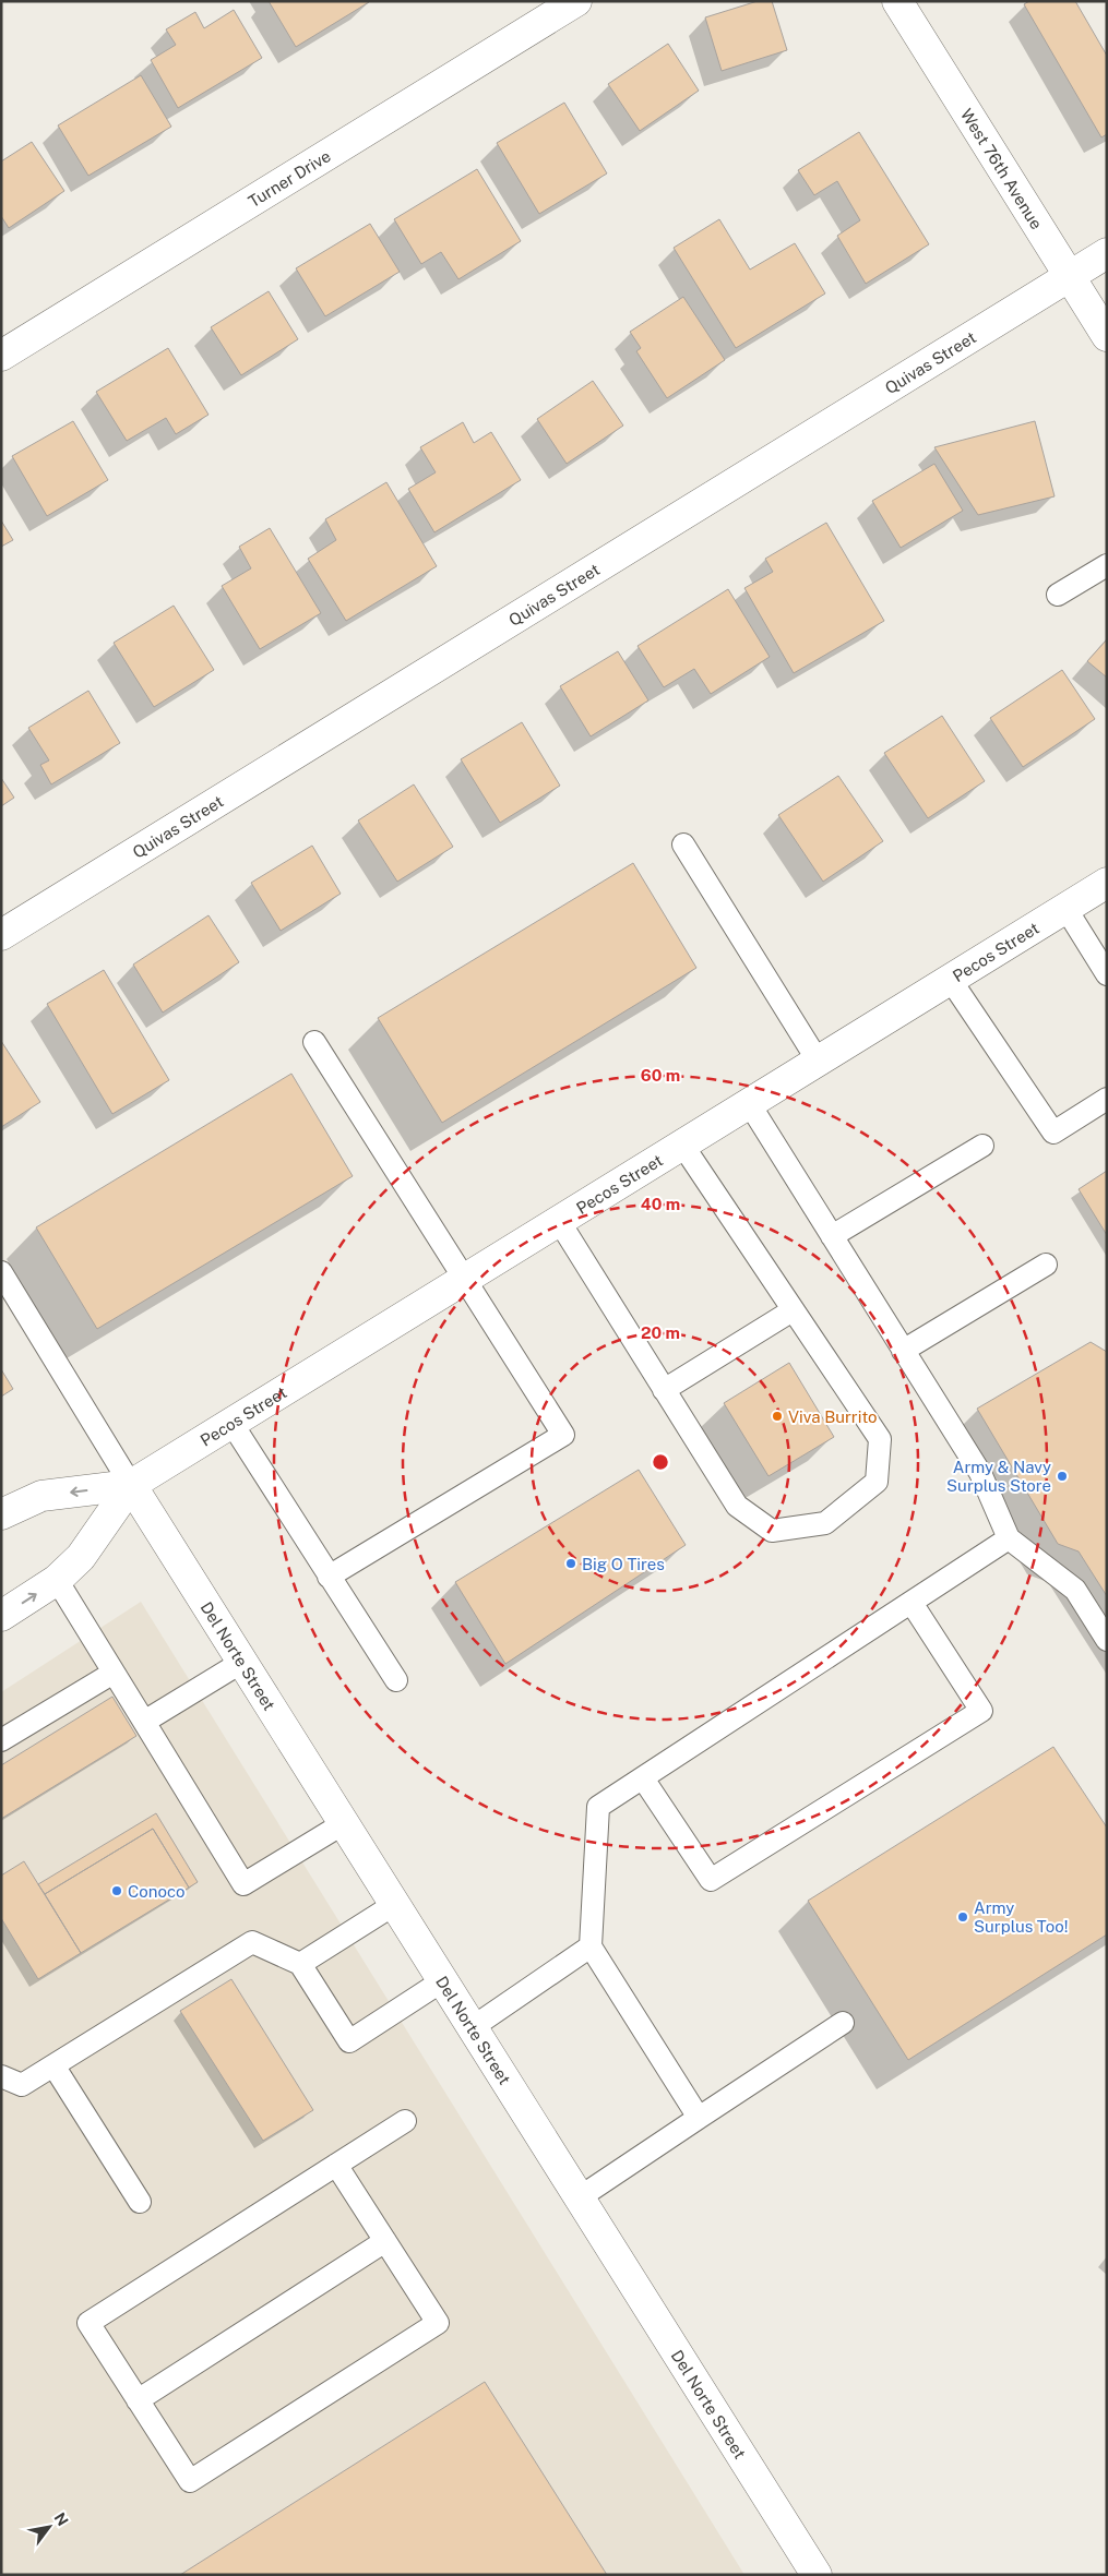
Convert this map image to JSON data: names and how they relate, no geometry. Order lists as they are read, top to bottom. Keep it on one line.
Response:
{"streets":{"street":["West 76th Avenue","Turner Drive","Quivas Street","Pecos Street","Del Norte Street"]},"crossings":[["West 76th Avenue","Quivas Street"],["Pecos Street","Del Norte Street"]],"places":["Viva Burrito","Army & Navy Surplus Store","Big O Tires","Conoco","Army Surplus Too!"],"north":"top right","rings":["60 m","40 m","20 m"]}
